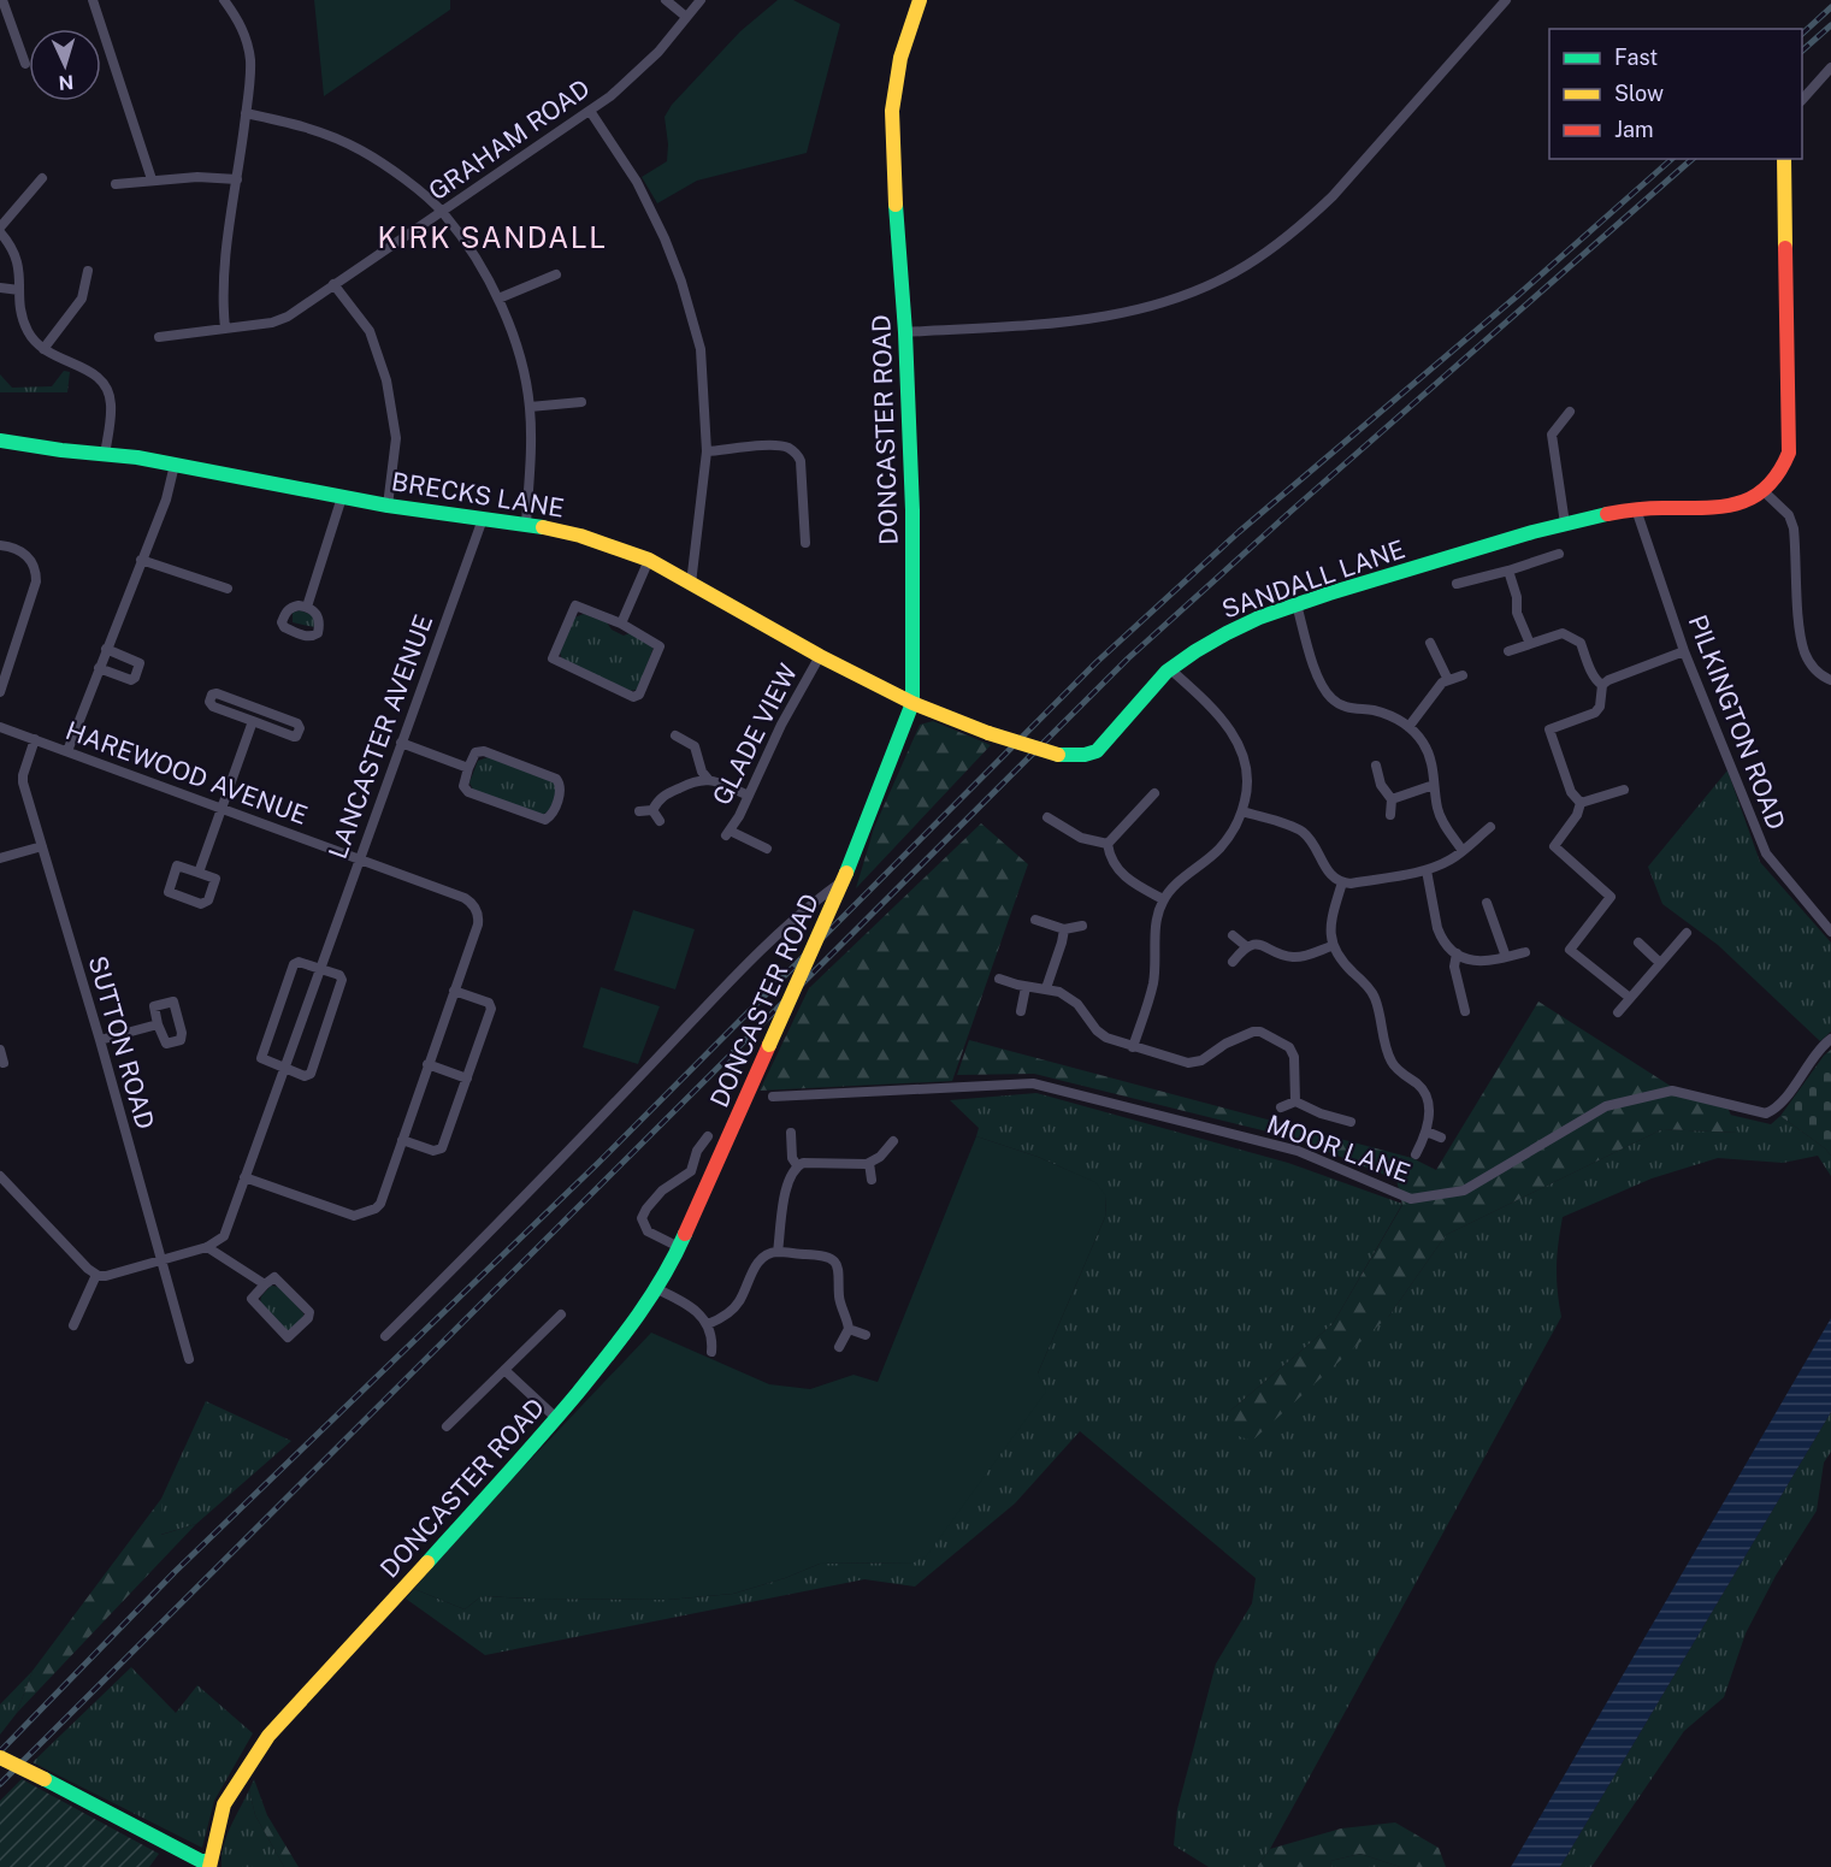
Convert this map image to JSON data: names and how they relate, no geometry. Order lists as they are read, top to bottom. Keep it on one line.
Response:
{"streets":{"street":["GRAHAM ROAD","DONCASTER ROAD","BRECKS LANE","SANDALL LANE","PILKINGTON ROAD","GLADE VIEW","LANCASTER AVENUE","HAREWOOD AVENUE","SUTTON ROAD","MOOR LANE"]},"crossings":[["DONCASTER ROAD","BRECKS LANE"],["DONCASTER ROAD","SANDALL LANE"],["BRECKS LANE","SANDALL LANE"],["BRECKS LANE","GLADE VIEW"],["BRECKS LANE","LANCASTER AVENUE"],["SANDALL LANE","PILKINGTON ROAD"],["LANCASTER AVENUE","HAREWOOD AVENUE"],["HAREWOOD AVENUE","SUTTON ROAD"]],"districts":["KIRK SANDALL"],"legend":["Fast","Slow","Jam"],"north":"bottom"}
